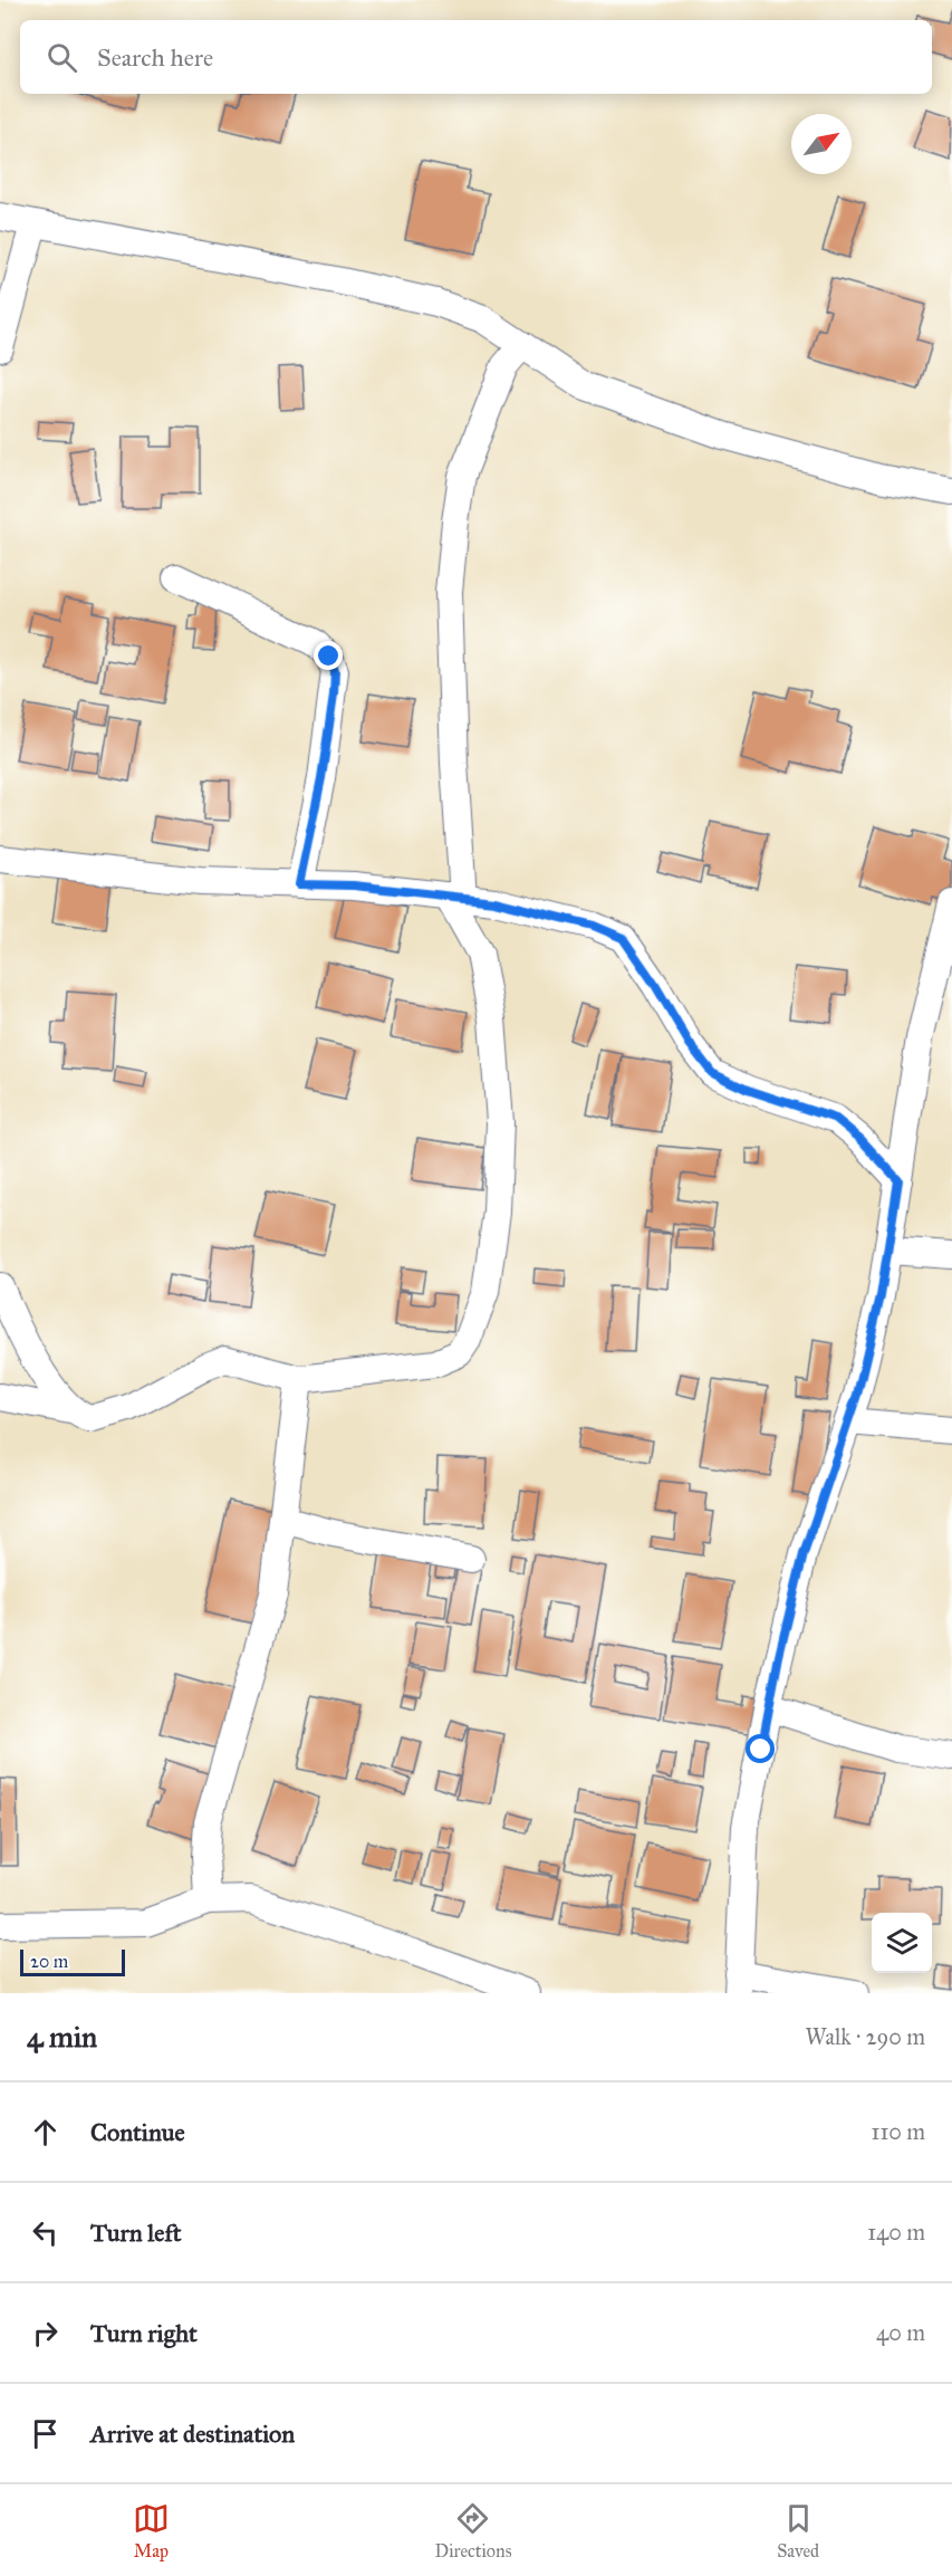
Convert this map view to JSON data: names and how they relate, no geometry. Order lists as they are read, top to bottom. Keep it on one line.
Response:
{"scale_bar":"20 m","north":"top right","page":{"search":"Search here","scale":"20 m","heading":["4 min","Walk · 290 m"],"list":[["Continue","110 m"],["Turn left","140 m"],["Turn right","40 m"],"Arrive at destination"],"nav":["Map","Directions","Saved"]}}
